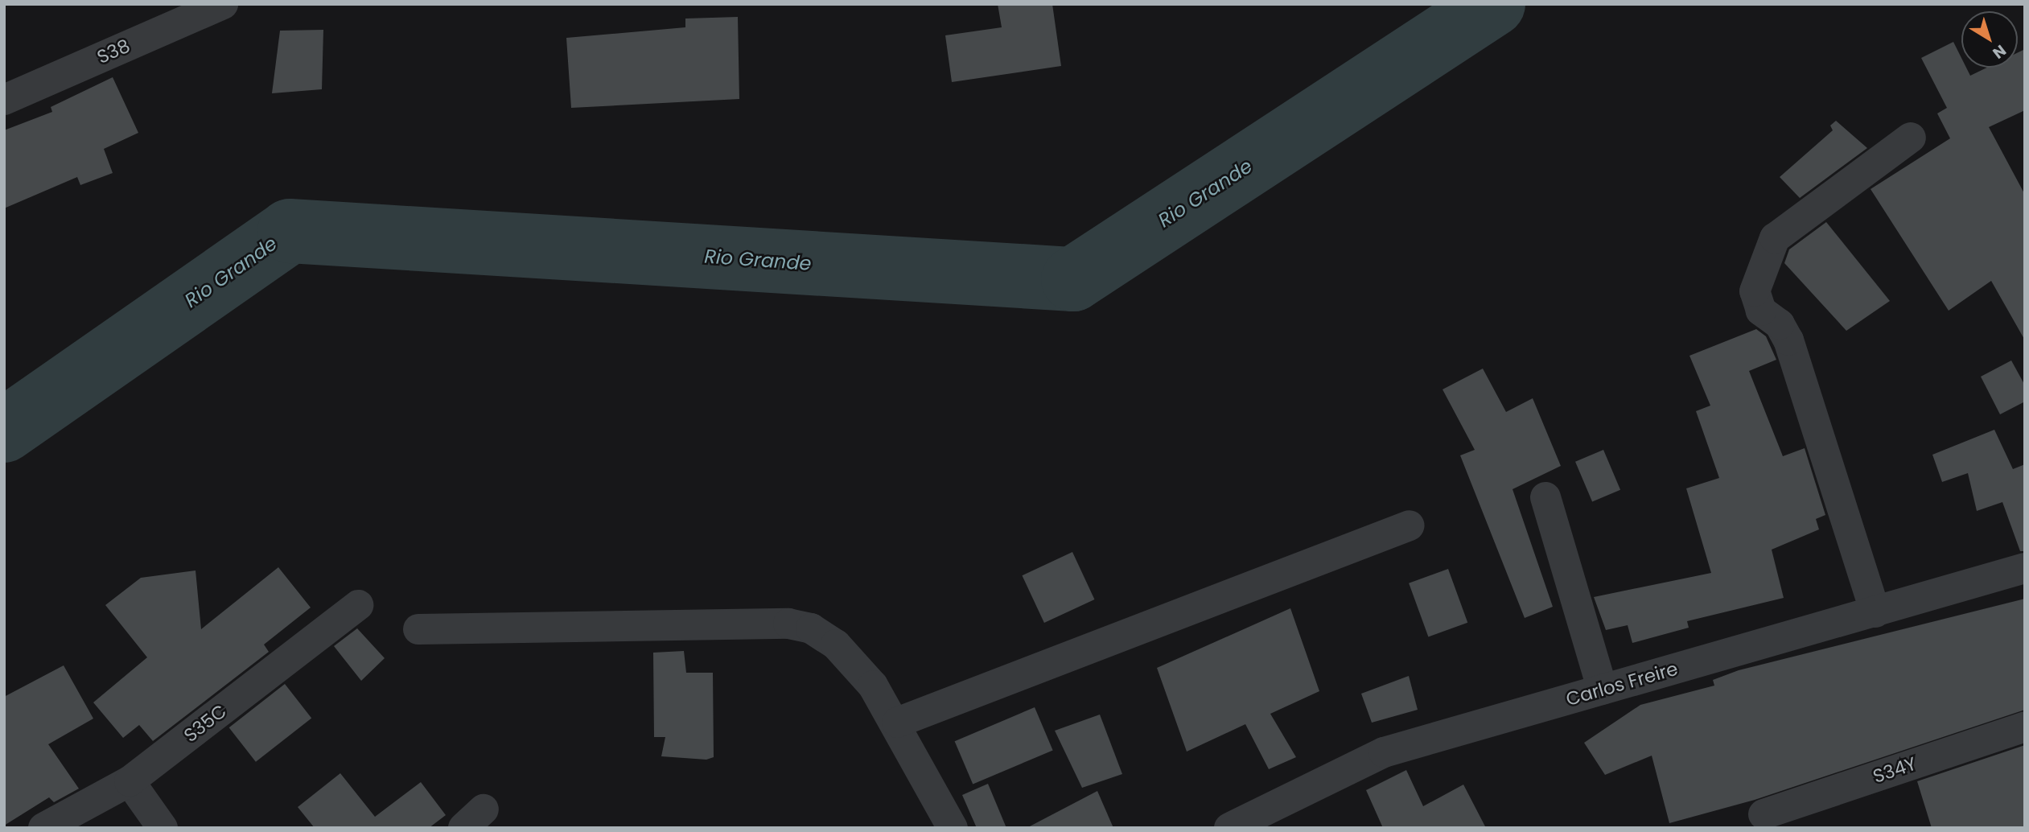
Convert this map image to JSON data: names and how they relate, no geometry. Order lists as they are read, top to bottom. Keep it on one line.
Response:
{"streets":{"street":["S38","Carlos Freire","S35C","S34Y"]},"water":["Rio Grande"],"north":"bottom right"}
